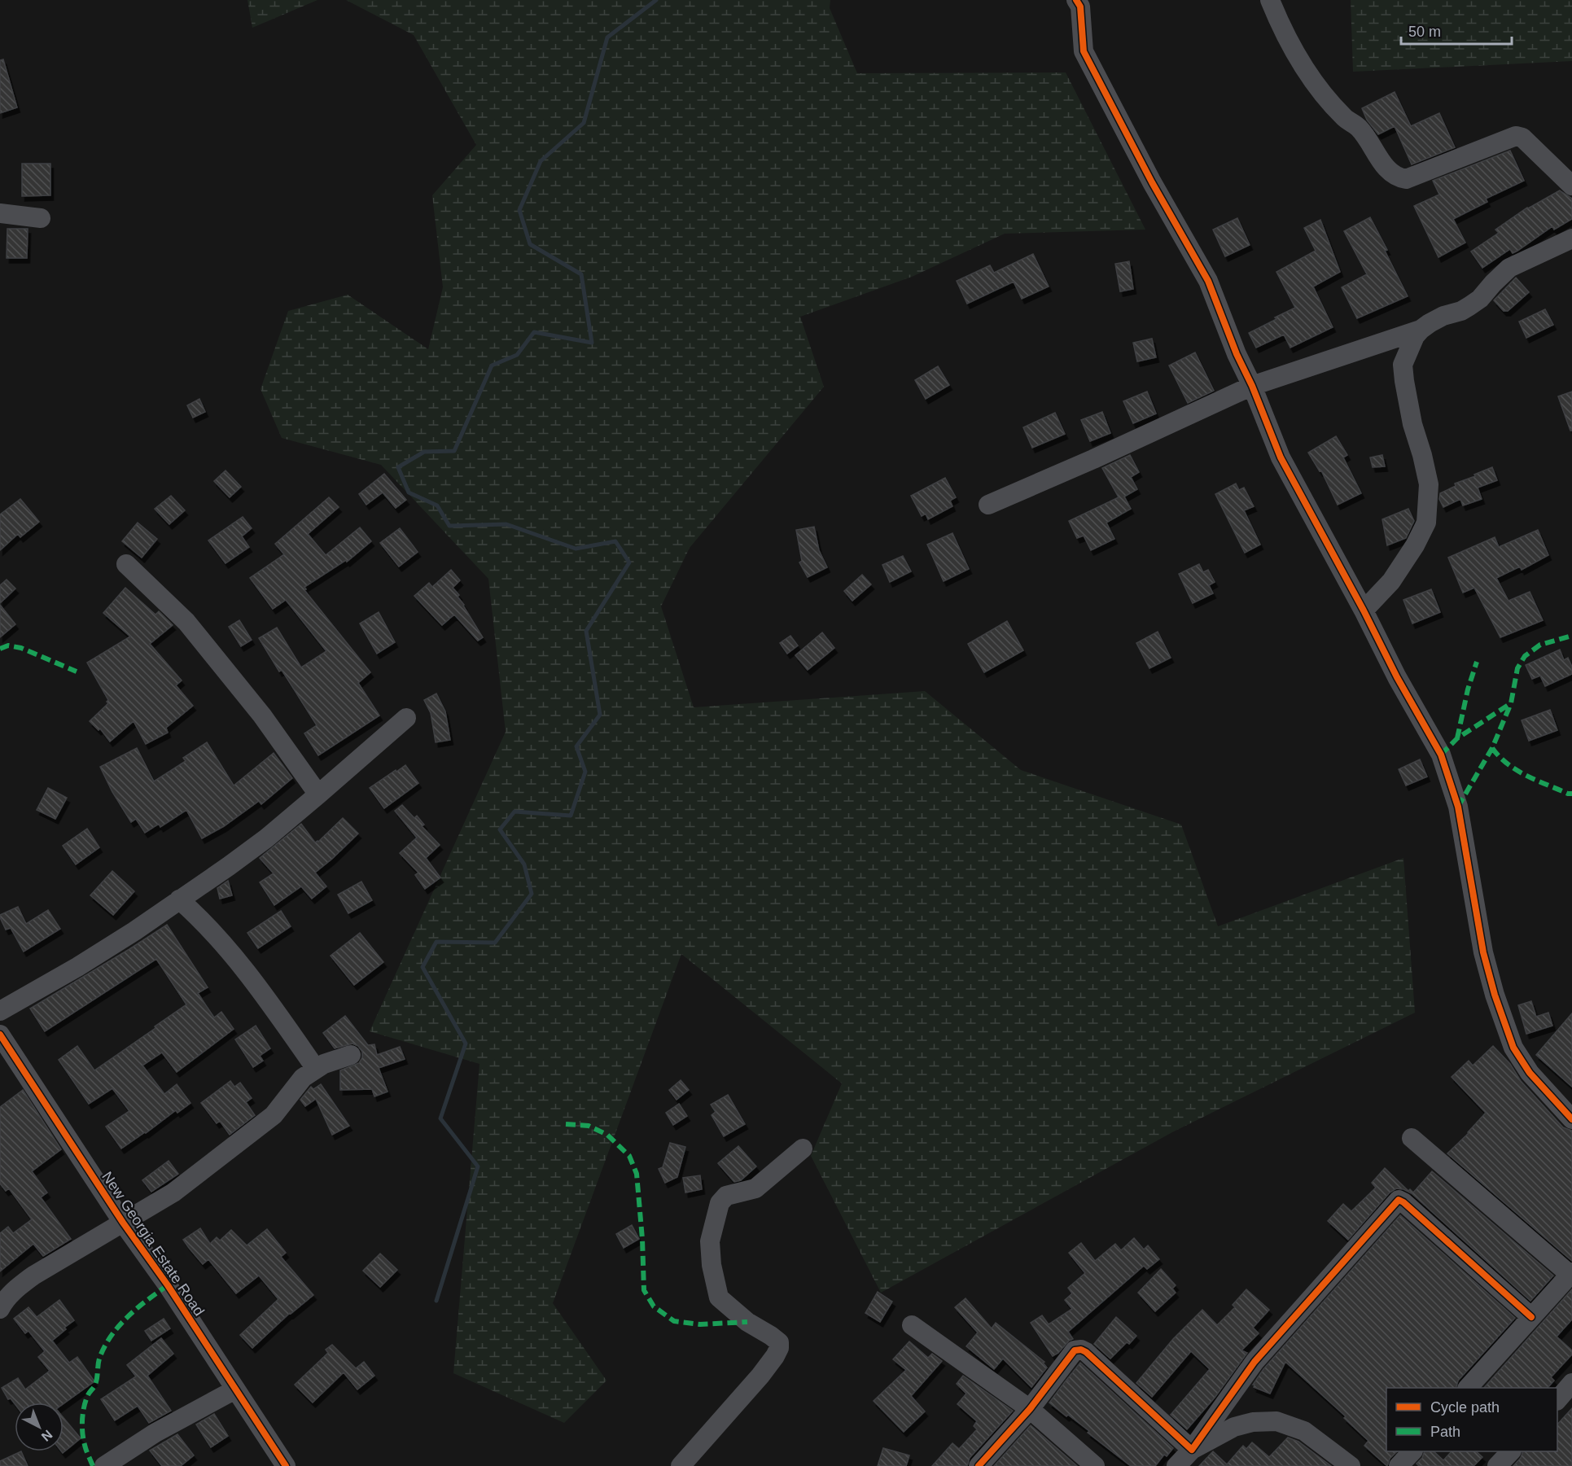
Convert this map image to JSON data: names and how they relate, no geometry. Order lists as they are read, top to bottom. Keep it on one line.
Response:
{"streets":{"street":["New Georgia Estate Road"]},"legend":["Cycle path","Path"],"scale_bar":"50 m","north":"bottom right"}
